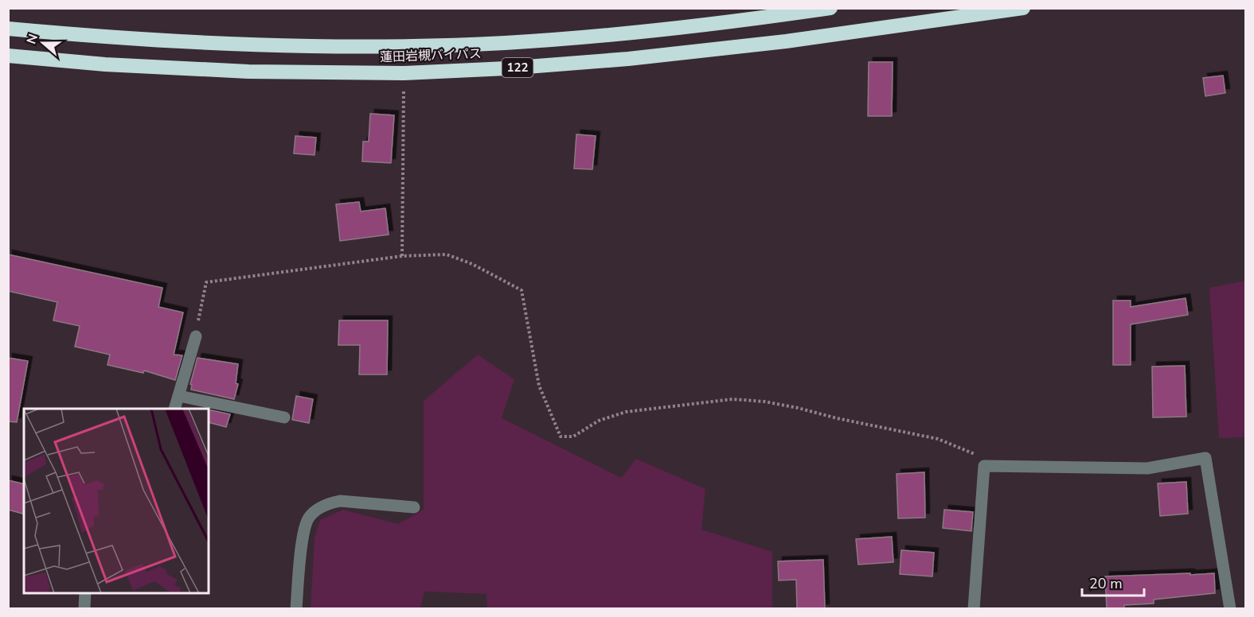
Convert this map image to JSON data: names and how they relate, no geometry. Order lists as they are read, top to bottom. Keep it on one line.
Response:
{"streets":{"highway":["蓮田岩槻バイパス","122"]},"scale_bar":"20 m","north":"left"}
